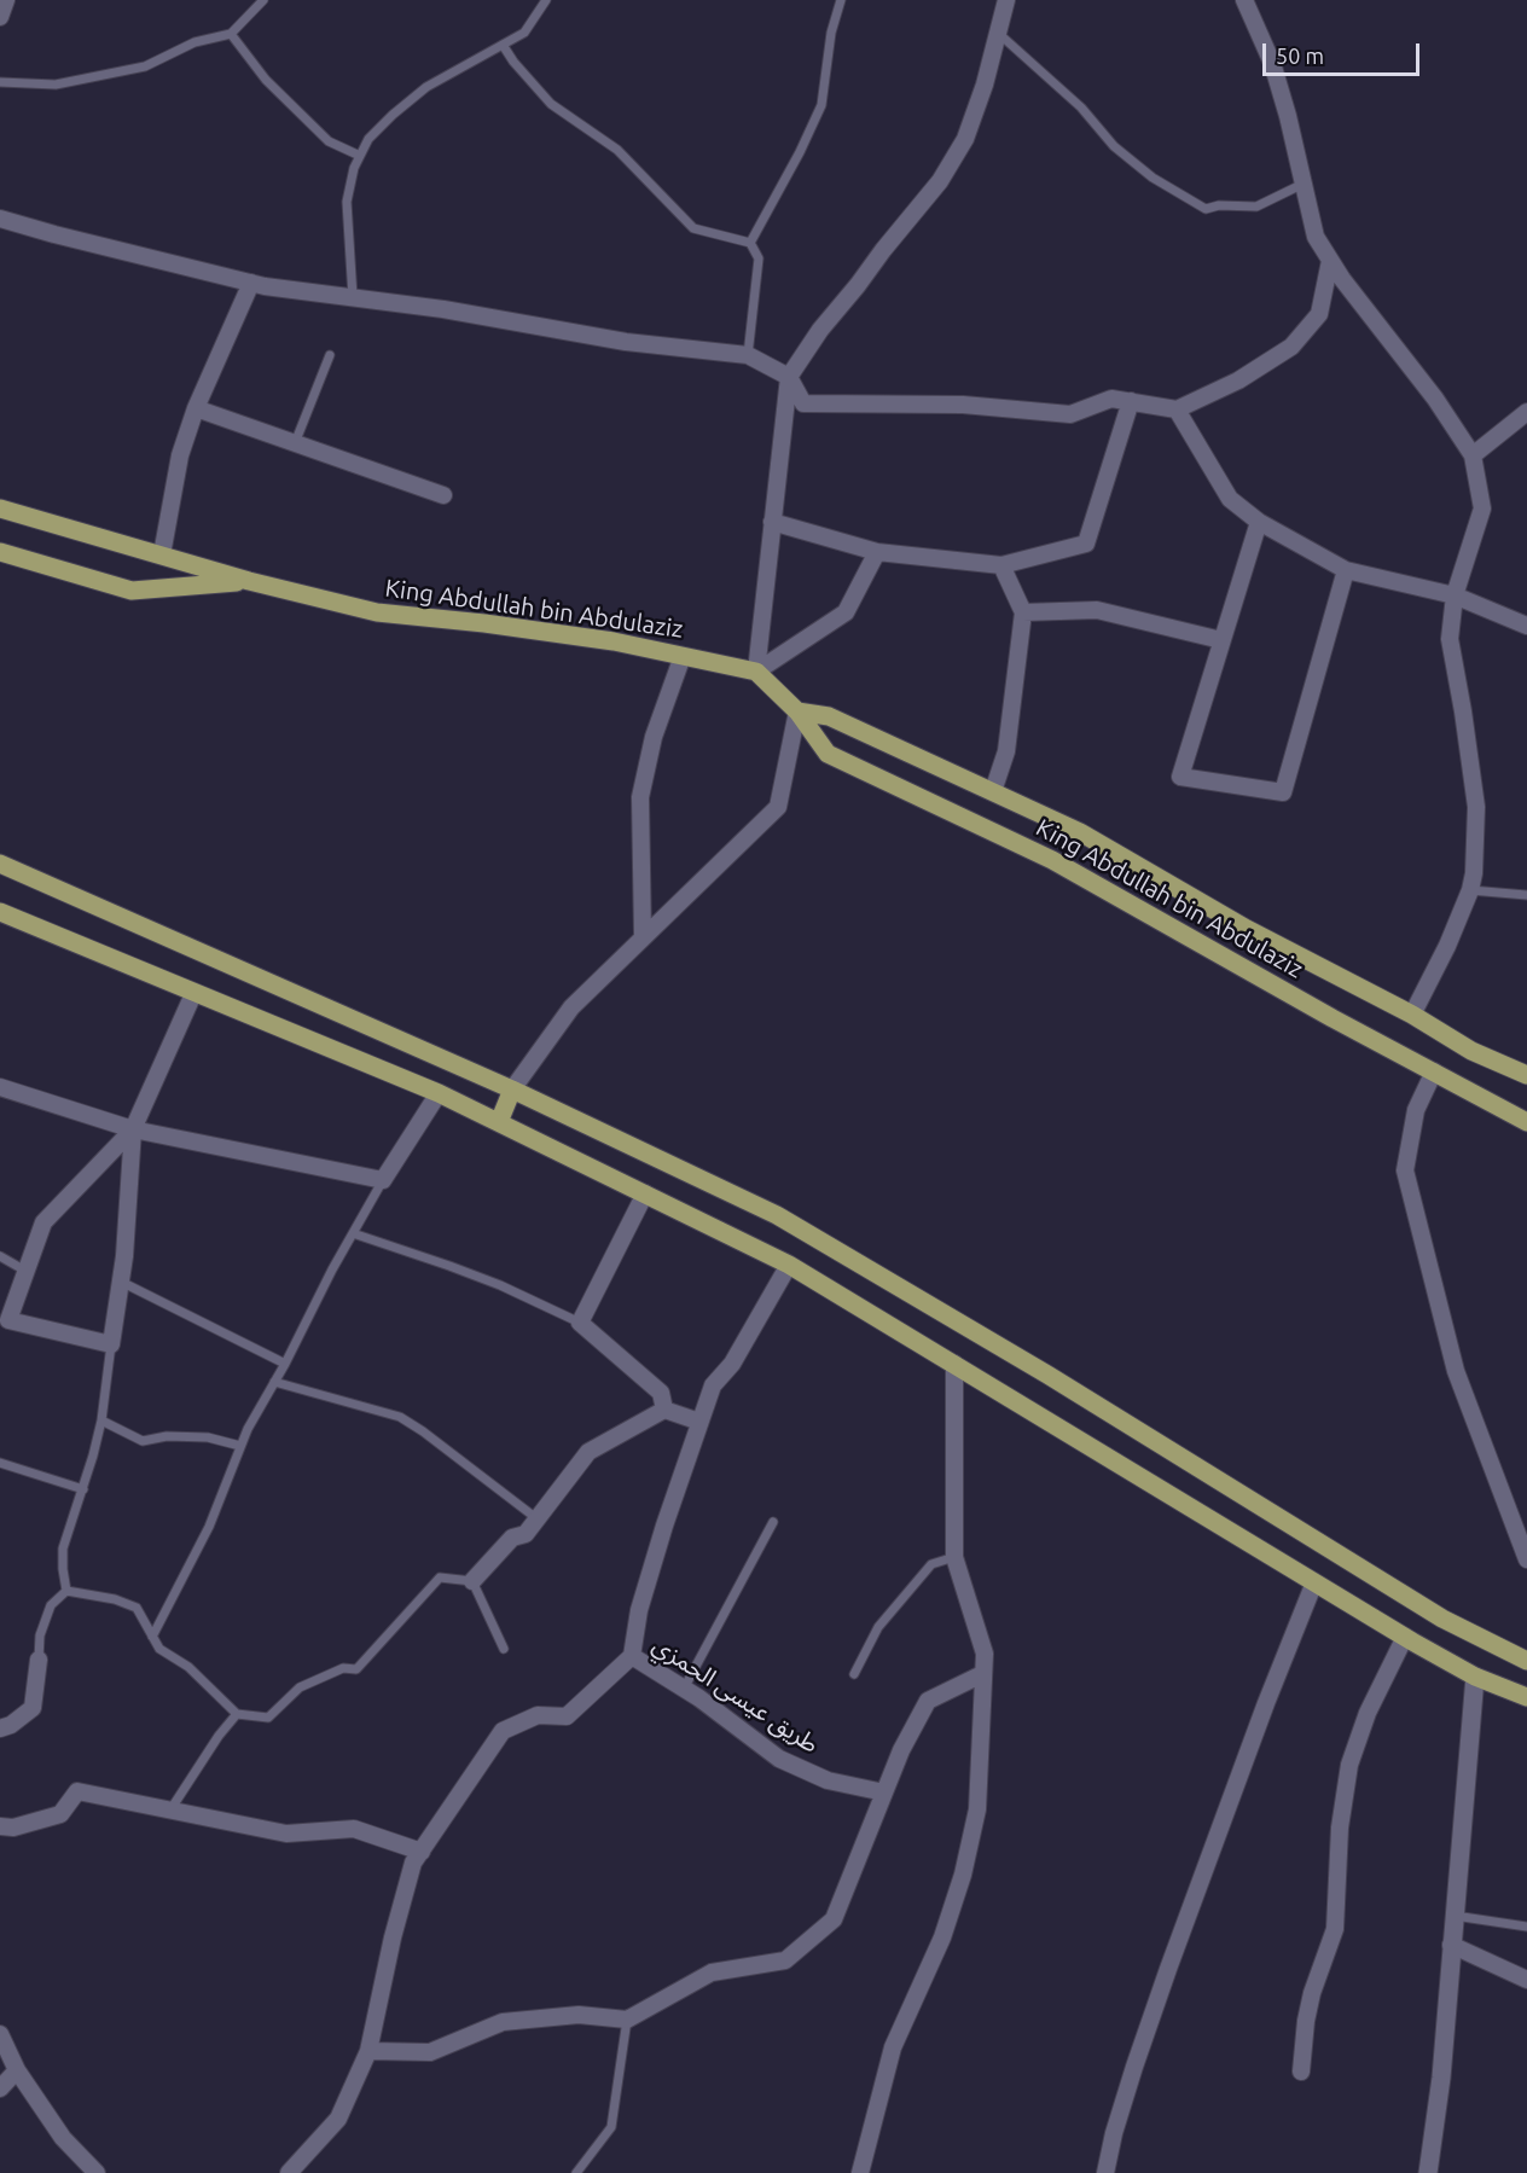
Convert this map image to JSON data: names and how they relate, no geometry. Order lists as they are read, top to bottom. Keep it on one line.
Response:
{"streets":{"main road":["King Abdullah bin Abdulaziz"],"street":["طريق عيسى الحمزي"]},"scale_bar":"50 m"}
